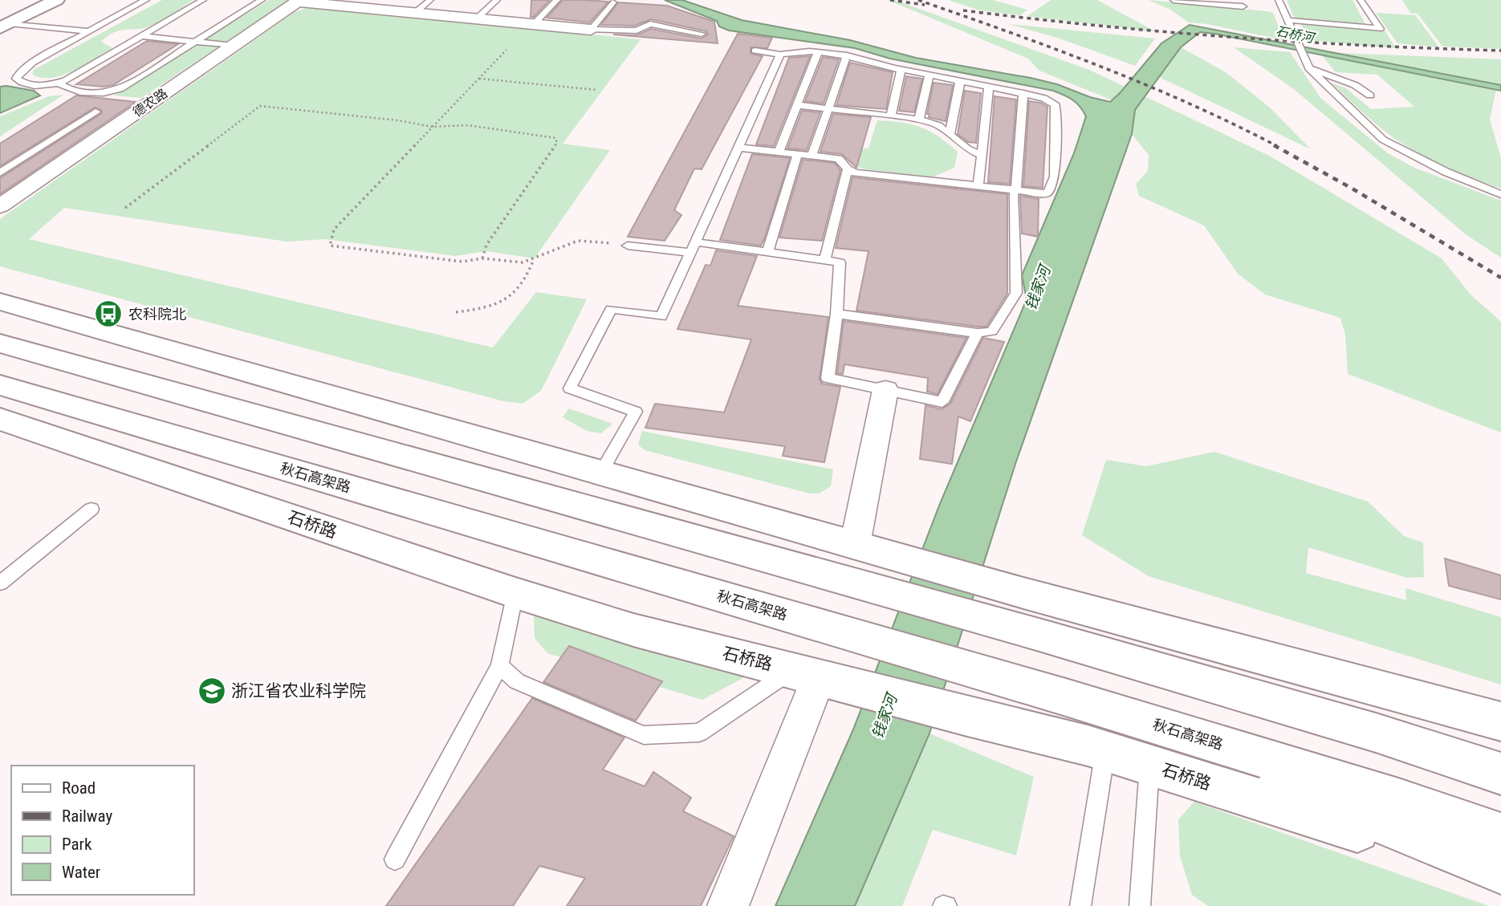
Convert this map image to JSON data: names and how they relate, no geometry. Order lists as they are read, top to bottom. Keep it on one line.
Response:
{"streets":{"main road":["秋石高架路","石桥路"],"street":["德农路"]},"water":["石桥河","钱家河"],"places":{"bus stop":["农科院北"],"school or university":["浙江省农业科学院"]},"legend":["Road","Railway","Park","Water"]}
